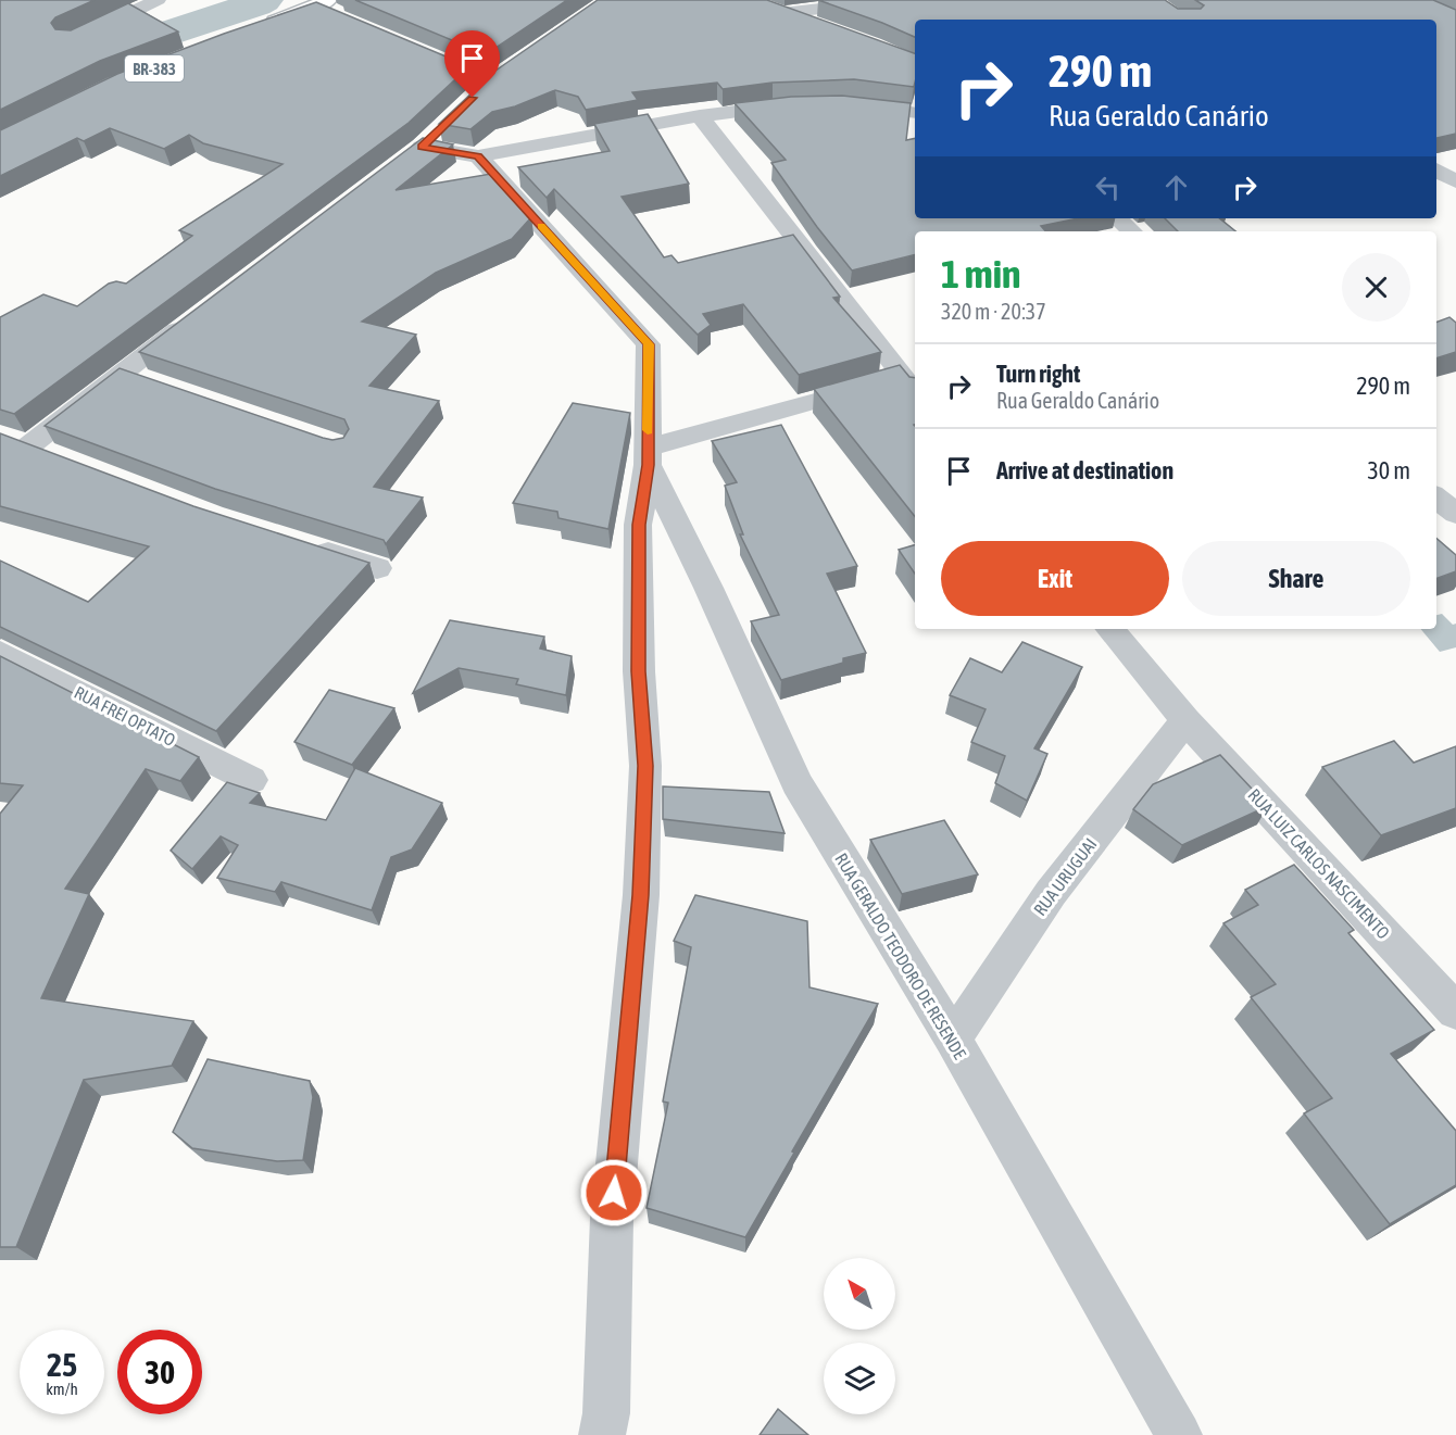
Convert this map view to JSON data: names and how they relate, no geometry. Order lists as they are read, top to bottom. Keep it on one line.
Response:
{"streets":{"street":["RUA FREI OPTATO","RUA LUIZ CARLOS NASCIMENTO","RUA URUGUAI","RUA GERALDO TEODORO DE RESENDE"]},"crossings":[["RUA LUIZ CARLOS NASCIMENTO","RUA URUGUAI"],["RUA URUGUAI","RUA GERALDO TEODORO DE RESENDE"]],"north":"top left","page":{"turn":["290 m","Rua Geraldo Canário"],"heading":["1 min","320 m · 20:37"],"list":[{"name":"Turn right","note":"Rua Geraldo Canário","value":"290 m"},{"name":"Arrive at destination","value":"30 m"}],"buttons":["Exit","Share"],"speed":"25 km/h","limit":"30"}}
